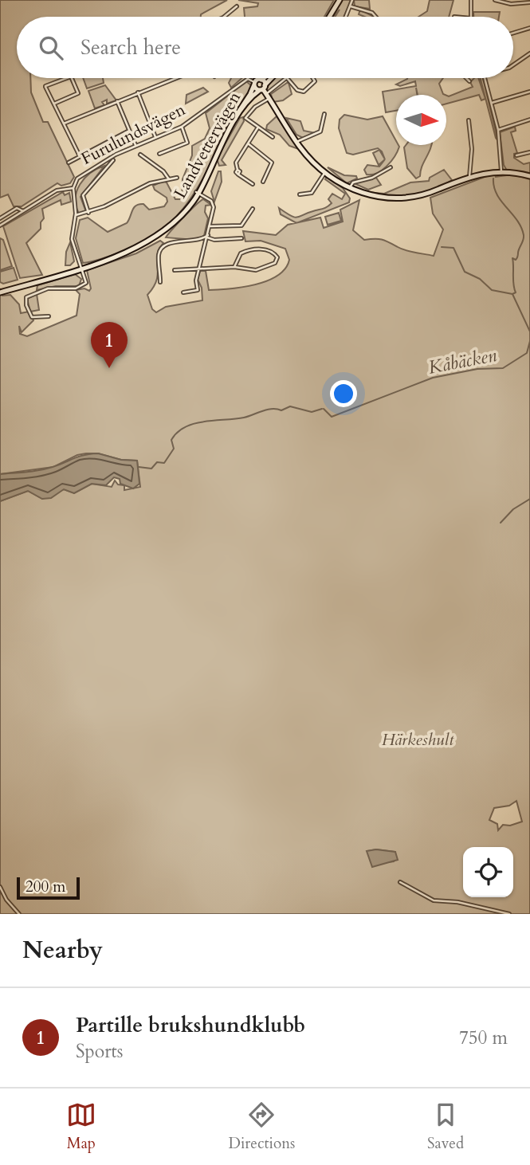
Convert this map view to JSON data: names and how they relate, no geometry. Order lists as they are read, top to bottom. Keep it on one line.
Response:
{"streets":{"street":["Furulundsvägen","Landvettervägen"]},"crossings":[["Furulundsvägen","Landvettervägen"]],"water":["Kåbäcken"],"parks":["Härkeshult"],"scale_bar":"200 m","north":"right","page":{"search":"Search here","pins":"1","scale":"200 m","heading":"Nearby","list":[{"mark":"1","name":"Partille brukshundklubb","note":"Sports","value":"750 m"}],"nav":["Map","Directions","Saved"]}}
